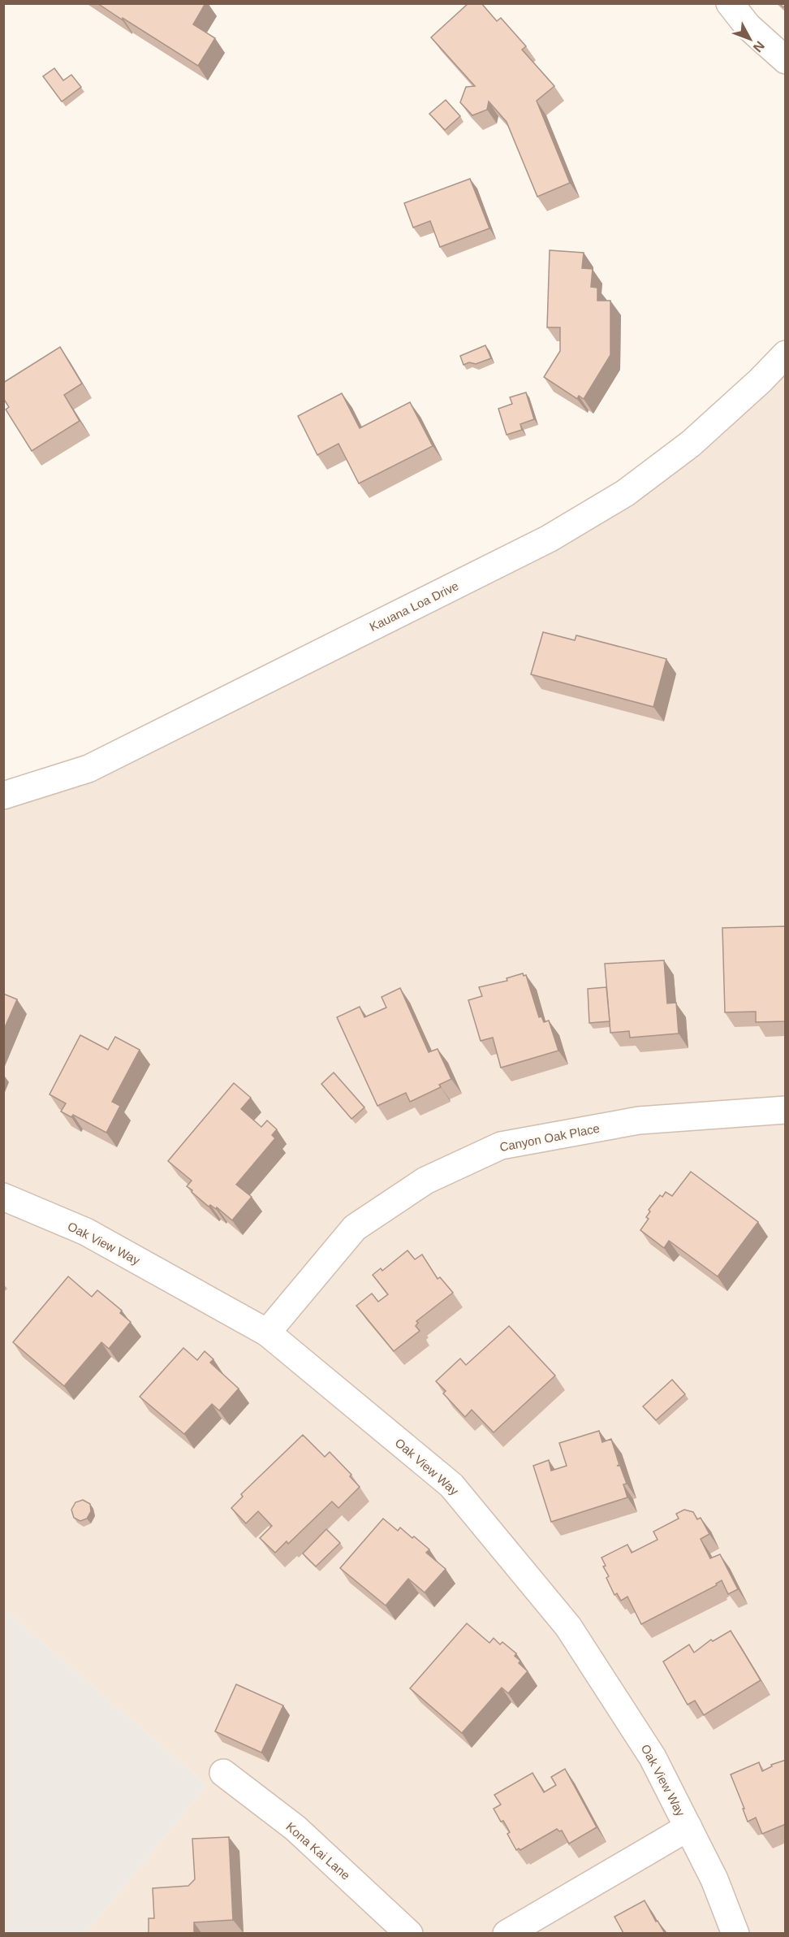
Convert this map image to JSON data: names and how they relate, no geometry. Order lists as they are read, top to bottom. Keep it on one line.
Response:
{"streets":{"street":["Kauana Loa Drive","Canyon Oak Place","Oak View Way","Kona Kai Lane"]},"crossings":[["Canyon Oak Place","Oak View Way"]],"north":"bottom right"}
